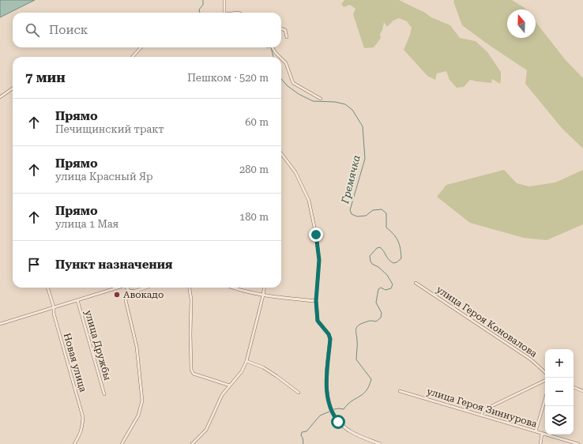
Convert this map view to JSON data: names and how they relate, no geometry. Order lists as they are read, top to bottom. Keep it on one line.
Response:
{"streets":{"street":["улица Героя Коновалова","улица Дружбы","Новая улица","улица Героя Зиннурова"]},"water":["Гремячка"],"places":["Авокадо"],"north":"top","page":{"search":"Поиск","heading":["7 мин","Пешком · 520 m"],"list":[["Прямо","Печищинский тракт","60 m"],["Прямо","улица Красный Яр","280 m"],["Прямо","улица 1 Мая","180 m"],"Пункт назначения"],"map_buttons":["+","−"]}}
